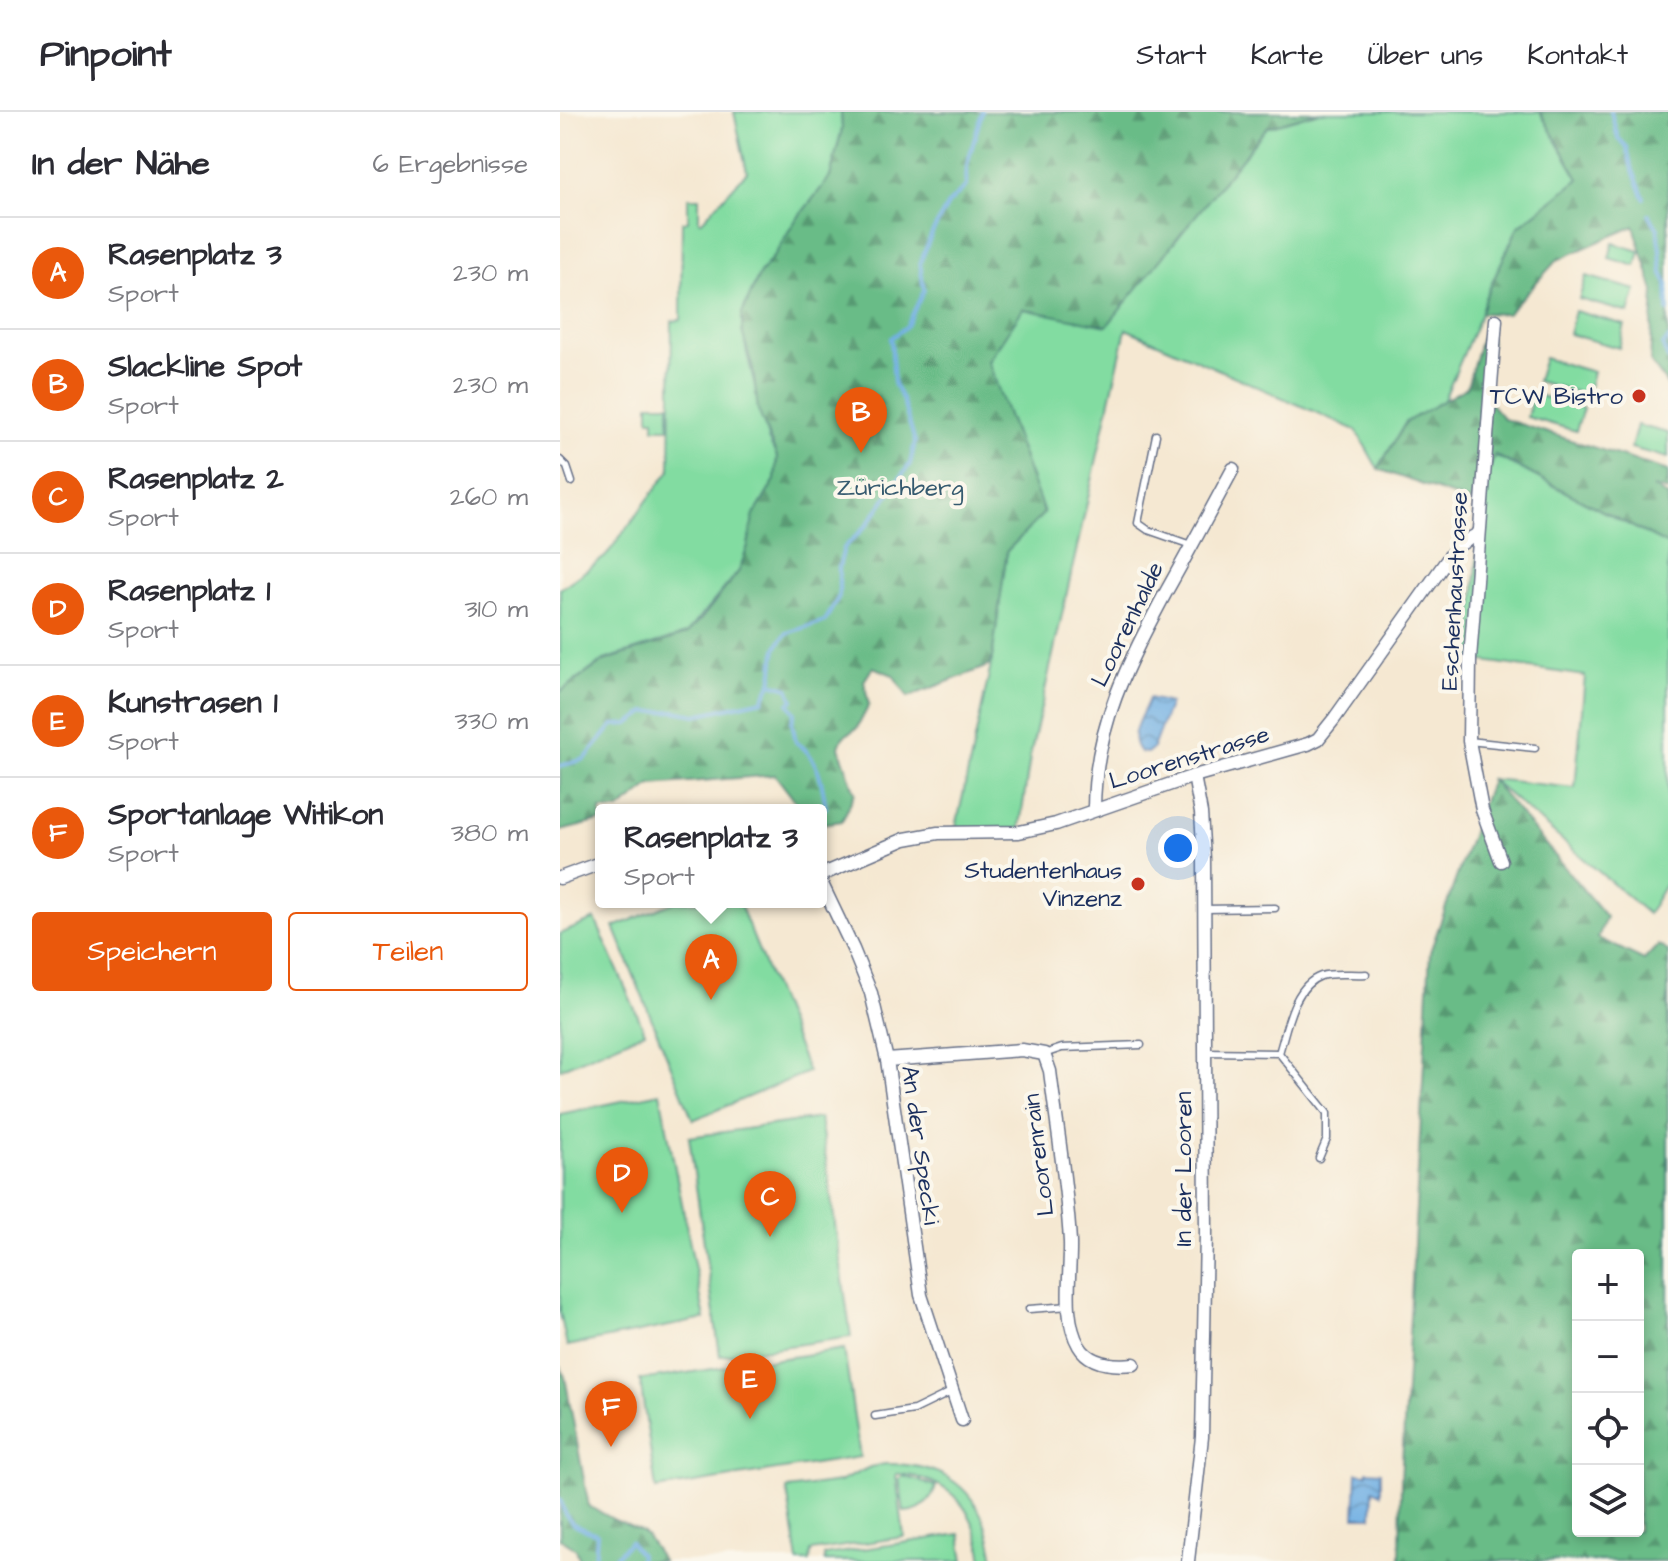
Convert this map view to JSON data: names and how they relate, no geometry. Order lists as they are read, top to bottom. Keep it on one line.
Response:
{"streets":{"street":["Eschenhaustrasse","Loorenhalde","Loorenstrasse","An der Specki","Loorenrain","In der Looren"]},"crossings":[["Eschenhaustrasse","Loorenstrasse"],["Loorenhalde","Loorenstrasse"],["Loorenstrasse","In der Looren"]],"parks":["Zürichberg"],"places":["TCW Bistro","Studentenhaus Vinzenz"],"page":{"header":"Pinpoint","nav":["Start","Karte","Über uns","Kontakt"],"heading":["In der Nähe","6 Ergebnisse"],"list":[{"mark":"A","name":"Rasenplatz 3","note":"Sport","value":"230 m"},{"mark":"B","name":"Slackline Spot","note":"Sport","value":"230 m"},{"mark":"C","name":"Rasenplatz 2","note":"Sport","value":"260 m"},{"mark":"D","name":"Rasenplatz 1","note":"Sport","value":"310 m"},{"mark":"E","name":"Kunstrasen 1","note":"Sport","value":"330 m"},{"mark":"F","name":"Sportanlage Witikon","note":"Sport","value":"380 m"}],"pins":["B","A","D","C","E","F"],"popup":["Rasenplatz 3","Sport"],"buttons":["Speichern","Teilen"],"map_buttons":["+","−"]}}
